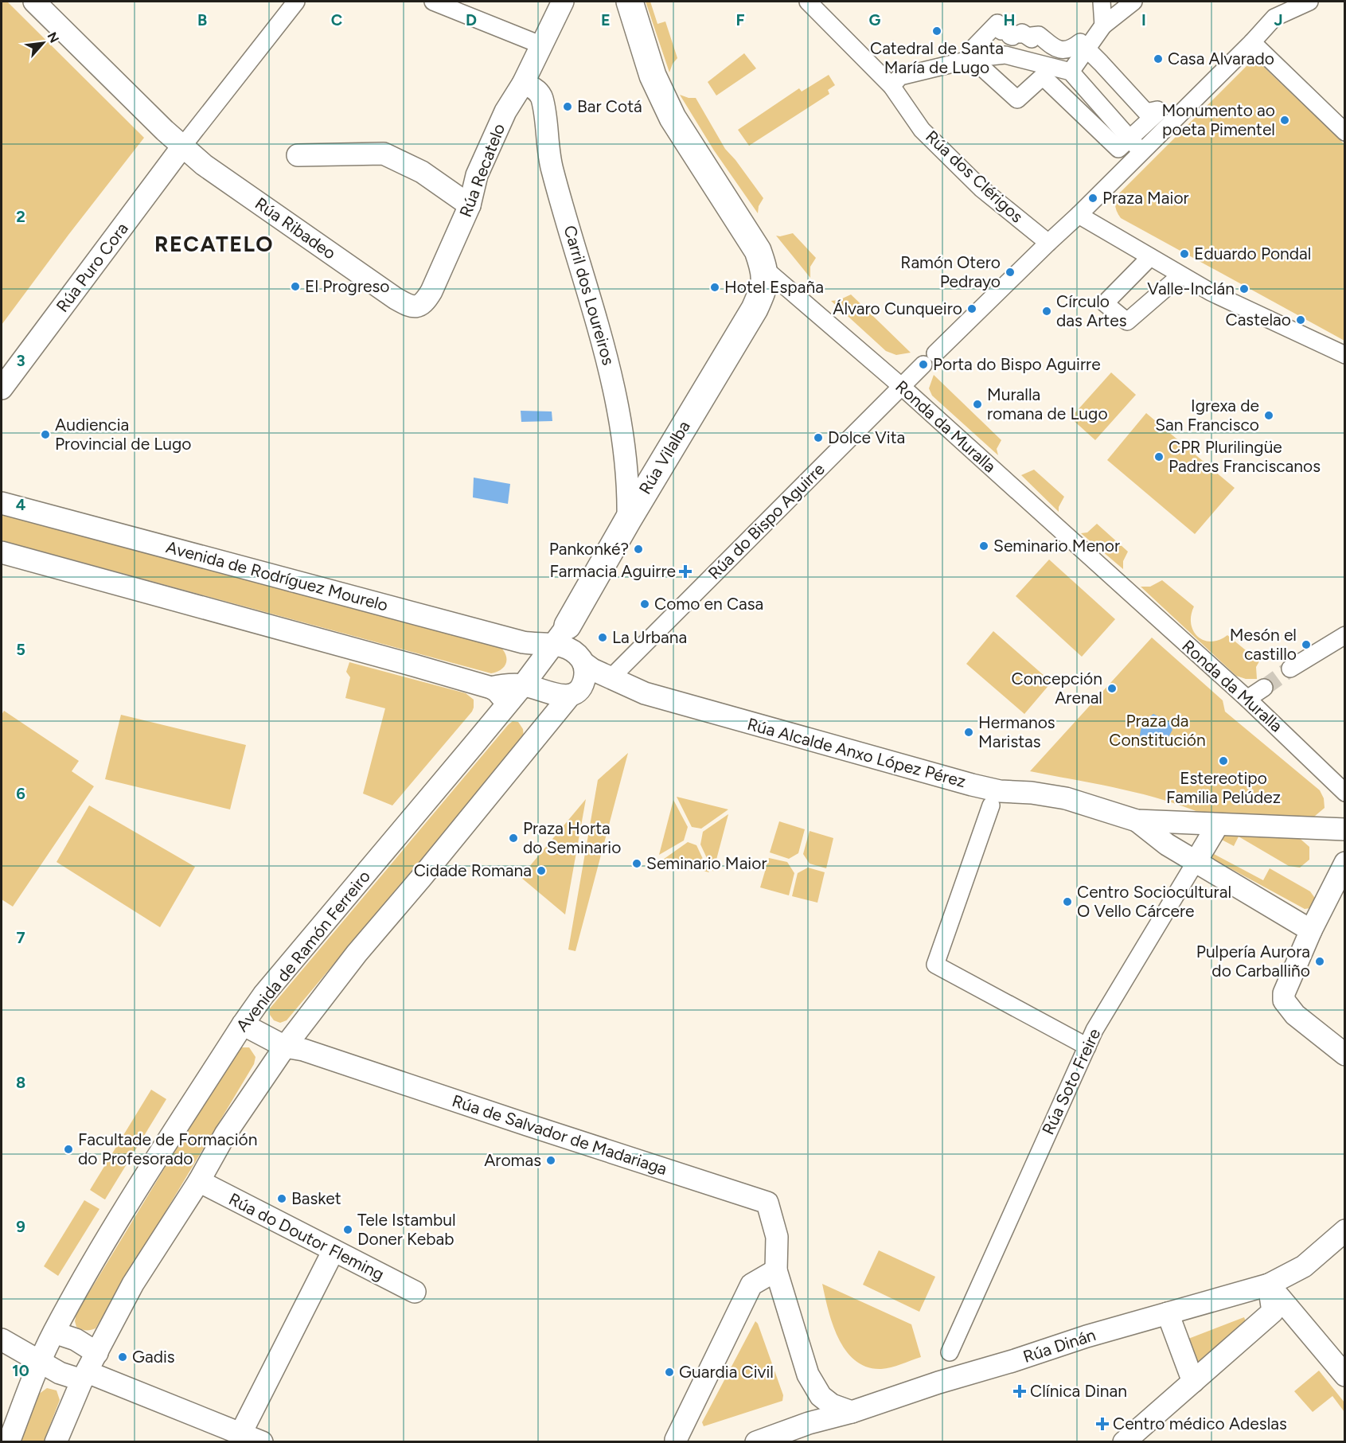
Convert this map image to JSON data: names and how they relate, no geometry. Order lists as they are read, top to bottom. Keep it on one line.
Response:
{"streets":{"street":["Rúa Recatelo","Rúa dos Clérigos","Rúa Ribadeo","Rúa Puro Cora","Carril dos Loureiros","Ronda da Muralla","Rúa Vilalba","Rúa do Bispo Aguirre","Avenida de Rodríguez Mourelo","Rúa Alcalde Anxo López Pérez","Avenida de Ramón Ferreiro","Rúa Soto Freire","Rúa de Salvador de Madariaga","Rúa do Doutor Fleming","Rúa Dinán"]},"crossings":[["Rúa Recatelo","Rúa Ribadeo"],["Rúa Recatelo","Carril dos Loureiros"],["Rúa dos Clérigos","Rúa do Bispo Aguirre"],["Rúa Ribadeo","Rúa Puro Cora"],["Carril dos Loureiros","Rúa Vilalba"],["Ronda da Muralla","Rúa Vilalba"],["Ronda da Muralla","Rúa do Bispo Aguirre"],["Rúa Vilalba","Avenida de Rodríguez Mourelo"],["Rúa Vilalba","Rúa Alcalde Anxo López Pérez"],["Rúa Vilalba","Avenida de Ramón Ferreiro"],["Rúa do Bispo Aguirre","Rúa Alcalde Anxo López Pérez"],["Avenida de Rodríguez Mourelo","Rúa Alcalde Anxo López Pérez"],["Avenida de Rodríguez Mourelo","Avenida de Ramón Ferreiro"],["Rúa Alcalde Anxo López Pérez","Avenida de Ramón Ferreiro"],["Rúa Alcalde Anxo López Pérez","Rúa Soto Freire"]],"districts":["RECATELO"],"parks":["Praza da Constitución"],"places":{"other":["Catedral de Santa María de Lugo","Casa Alvarado","Bar Cotá","Monumento ao poeta Pimentel","Praza Maior","Eduardo Pondal","Ramón Otero Pedrayo","El Progreso","Hotel España","Valle-Inclán","Álvaro Cunqueiro","Círculo das Artes","Castelao","Porta do Bispo Aguirre","Muralla romana de Lugo","Igrexa de San Francisco","Audiencia Provincial de Lugo","Dolce Vita","CPR Plurilingüe Padres Franciscanos","Seminario Menor","Pankonké?","Como en Casa","La Urbana","Mesón el castillo","Concepción Arenal","Hermanos Maristas","Estereotipo Familia Pelúdez","Praza Horta do Seminario","Seminario Maior","Cidade Romana","Centro Sociocultural O Vello Cárcere","Pulpería Aurora do Carballiño","Facultade de Formación do Profesorado","Aromas","Basket","Tele Istambul Doner Kebab","Gadis","Guardia Civil"],"health":["Farmacia Aguirre","Clínica Dinan","Centro médico Adeslas"]},"north":"top right","grid":{"columns":["B","C","D","E","F","G","H","I","J"],"rows":["2","3","4","5","6","7","8","9","10"]}}
